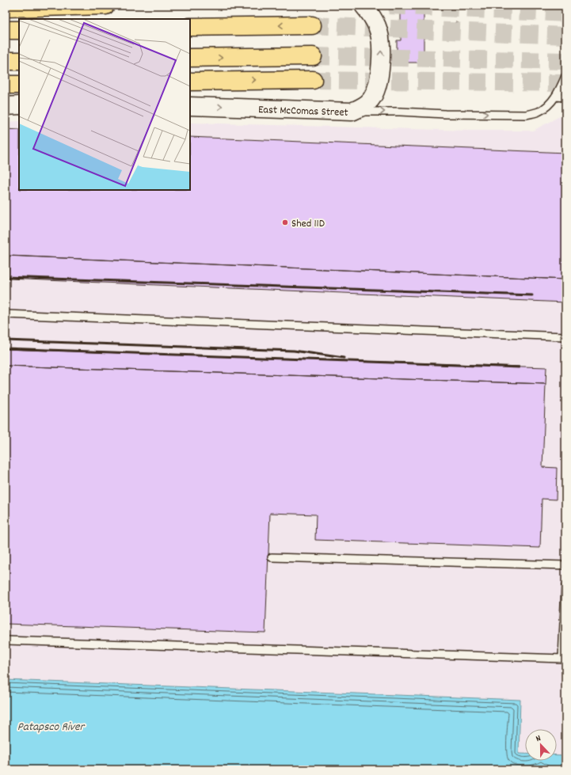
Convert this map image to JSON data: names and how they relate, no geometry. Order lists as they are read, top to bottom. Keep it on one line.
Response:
{"streets":{"street":["East McComas Street"]},"water":["Patapsco River"],"places":["Shed 11D"],"north":"top"}
